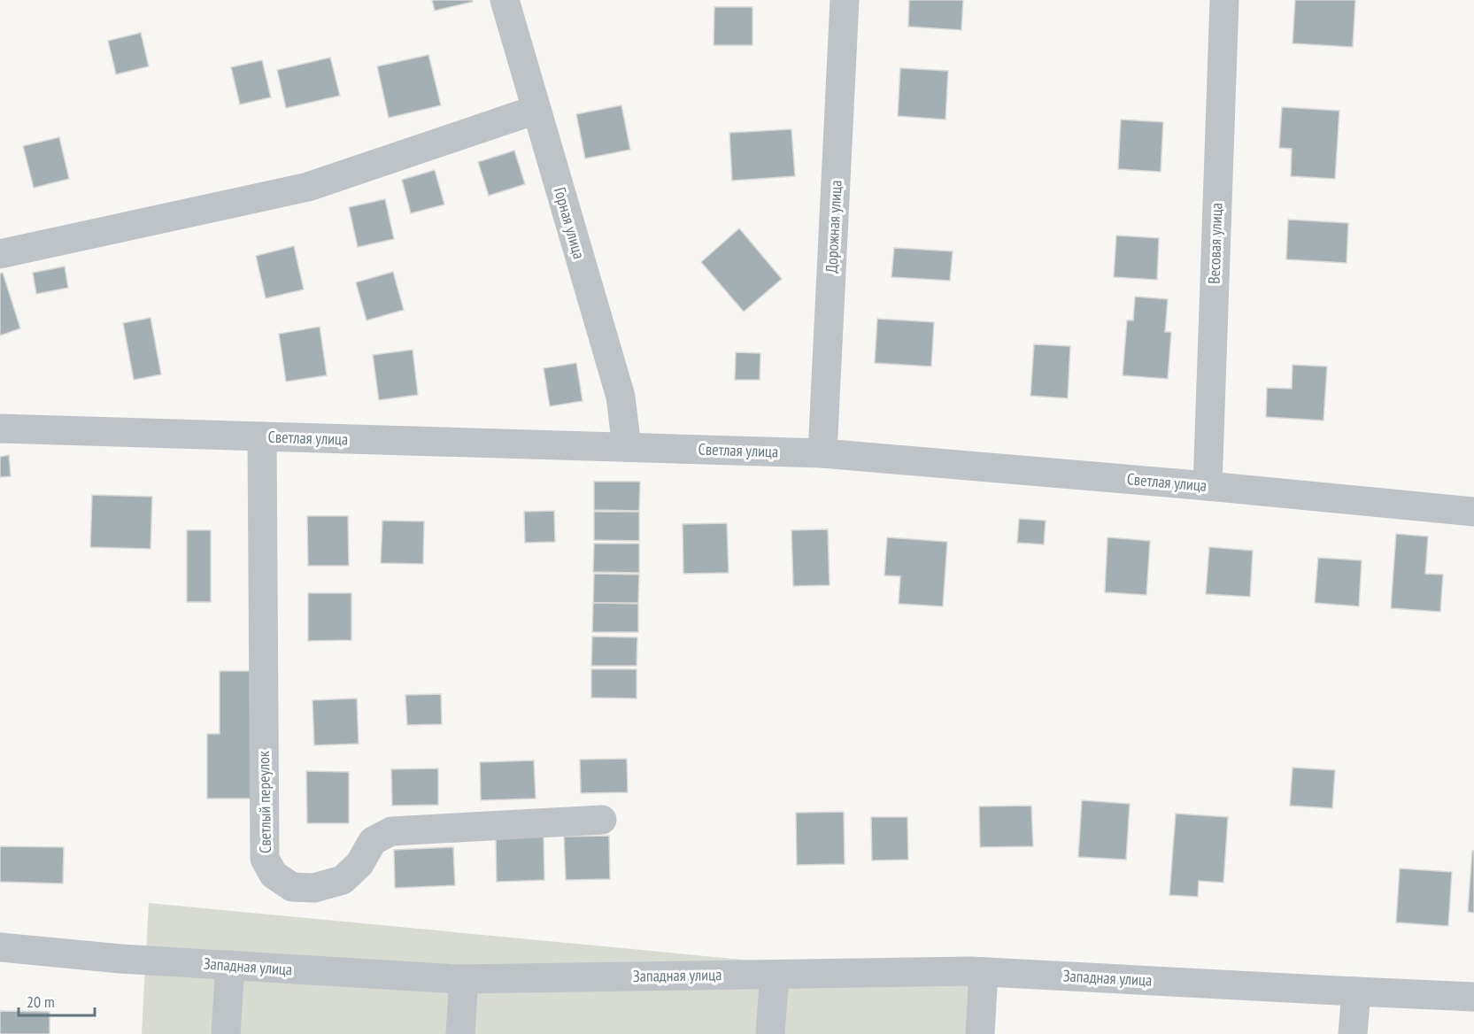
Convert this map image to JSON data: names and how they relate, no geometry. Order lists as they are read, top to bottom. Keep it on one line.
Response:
{"streets":{"street":["Горная улица","Дорожная улица","Весовая улица","Светлая улица","Светлый переулок","Западная улица"]},"crossings":[["Горная улица","Светлая улица"],["Дорожная улица","Светлая улица"],["Весовая улица","Светлая улица"],["Светлая улица","Светлый переулок"]],"scale_bar":"20 m"}
